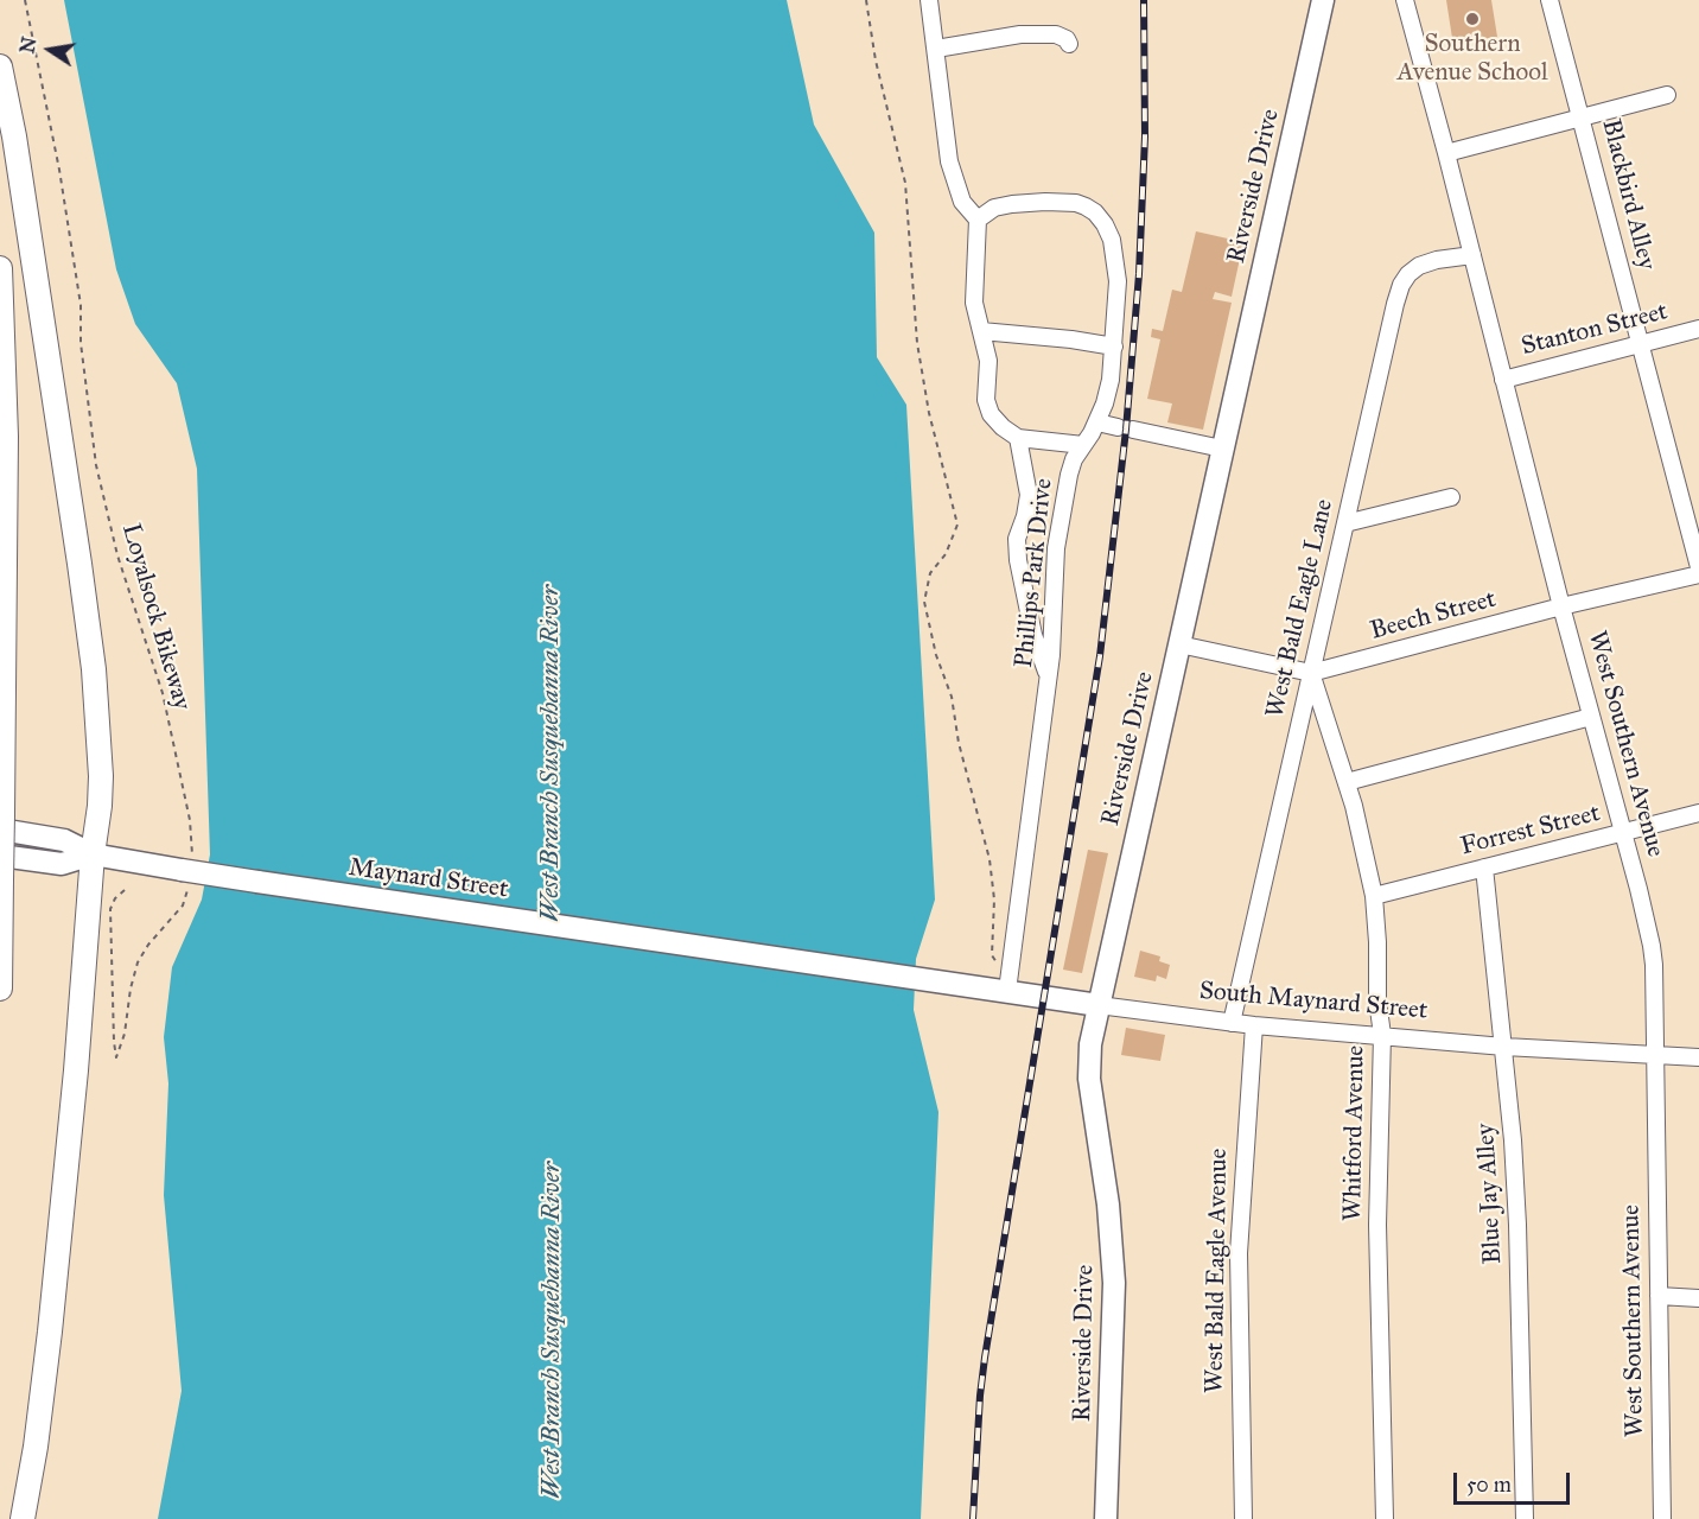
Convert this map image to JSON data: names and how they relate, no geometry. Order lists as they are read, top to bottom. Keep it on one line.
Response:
{"streets":{"main road":["Riverside Drive","Maynard Street","South Maynard Street"],"street":["Blackbird Alley","Stanton Street","Phillips Park Drive","West Bald Eagle Lane","Beech Street","West Southern Avenue","Forrest Street","Whitford Avenue","Blue Jay Alley","West Bald Eagle Avenue"],"path":["Loyalsock Bikeway"]},"crossings":[["Riverside Drive","Beech Street"],["Riverside Drive","South Maynard Street"],["Blackbird Alley","Stanton Street"],["Stanton Street","West Southern Avenue"],["Phillips Park Drive","South Maynard Street"],["West Bald Eagle Lane","Beech Street"],["West Bald Eagle Lane","West Southern Avenue"],["West Bald Eagle Lane","South Maynard Street"],["West Bald Eagle Lane","Whitford Avenue"],["Beech Street","West Southern Avenue"],["Beech Street","Whitford Avenue"],["Loyalsock Bikeway","Maynard Street"],["West Southern Avenue","Forrest Street"],["West Southern Avenue","South Maynard Street"],["Forrest Street","Whitford Avenue"],["Forrest Street","Blue Jay Alley"],["Maynard Street","South Maynard Street"],["South Maynard Street","Whitford Avenue"],["South Maynard Street","Blue Jay Alley"],["South Maynard Street","West Bald Eagle Avenue"]],"water":["West Branch Susquehanna River"],"places":["Southern Avenue School"],"scale_bar":"50 m","north":"left"}
